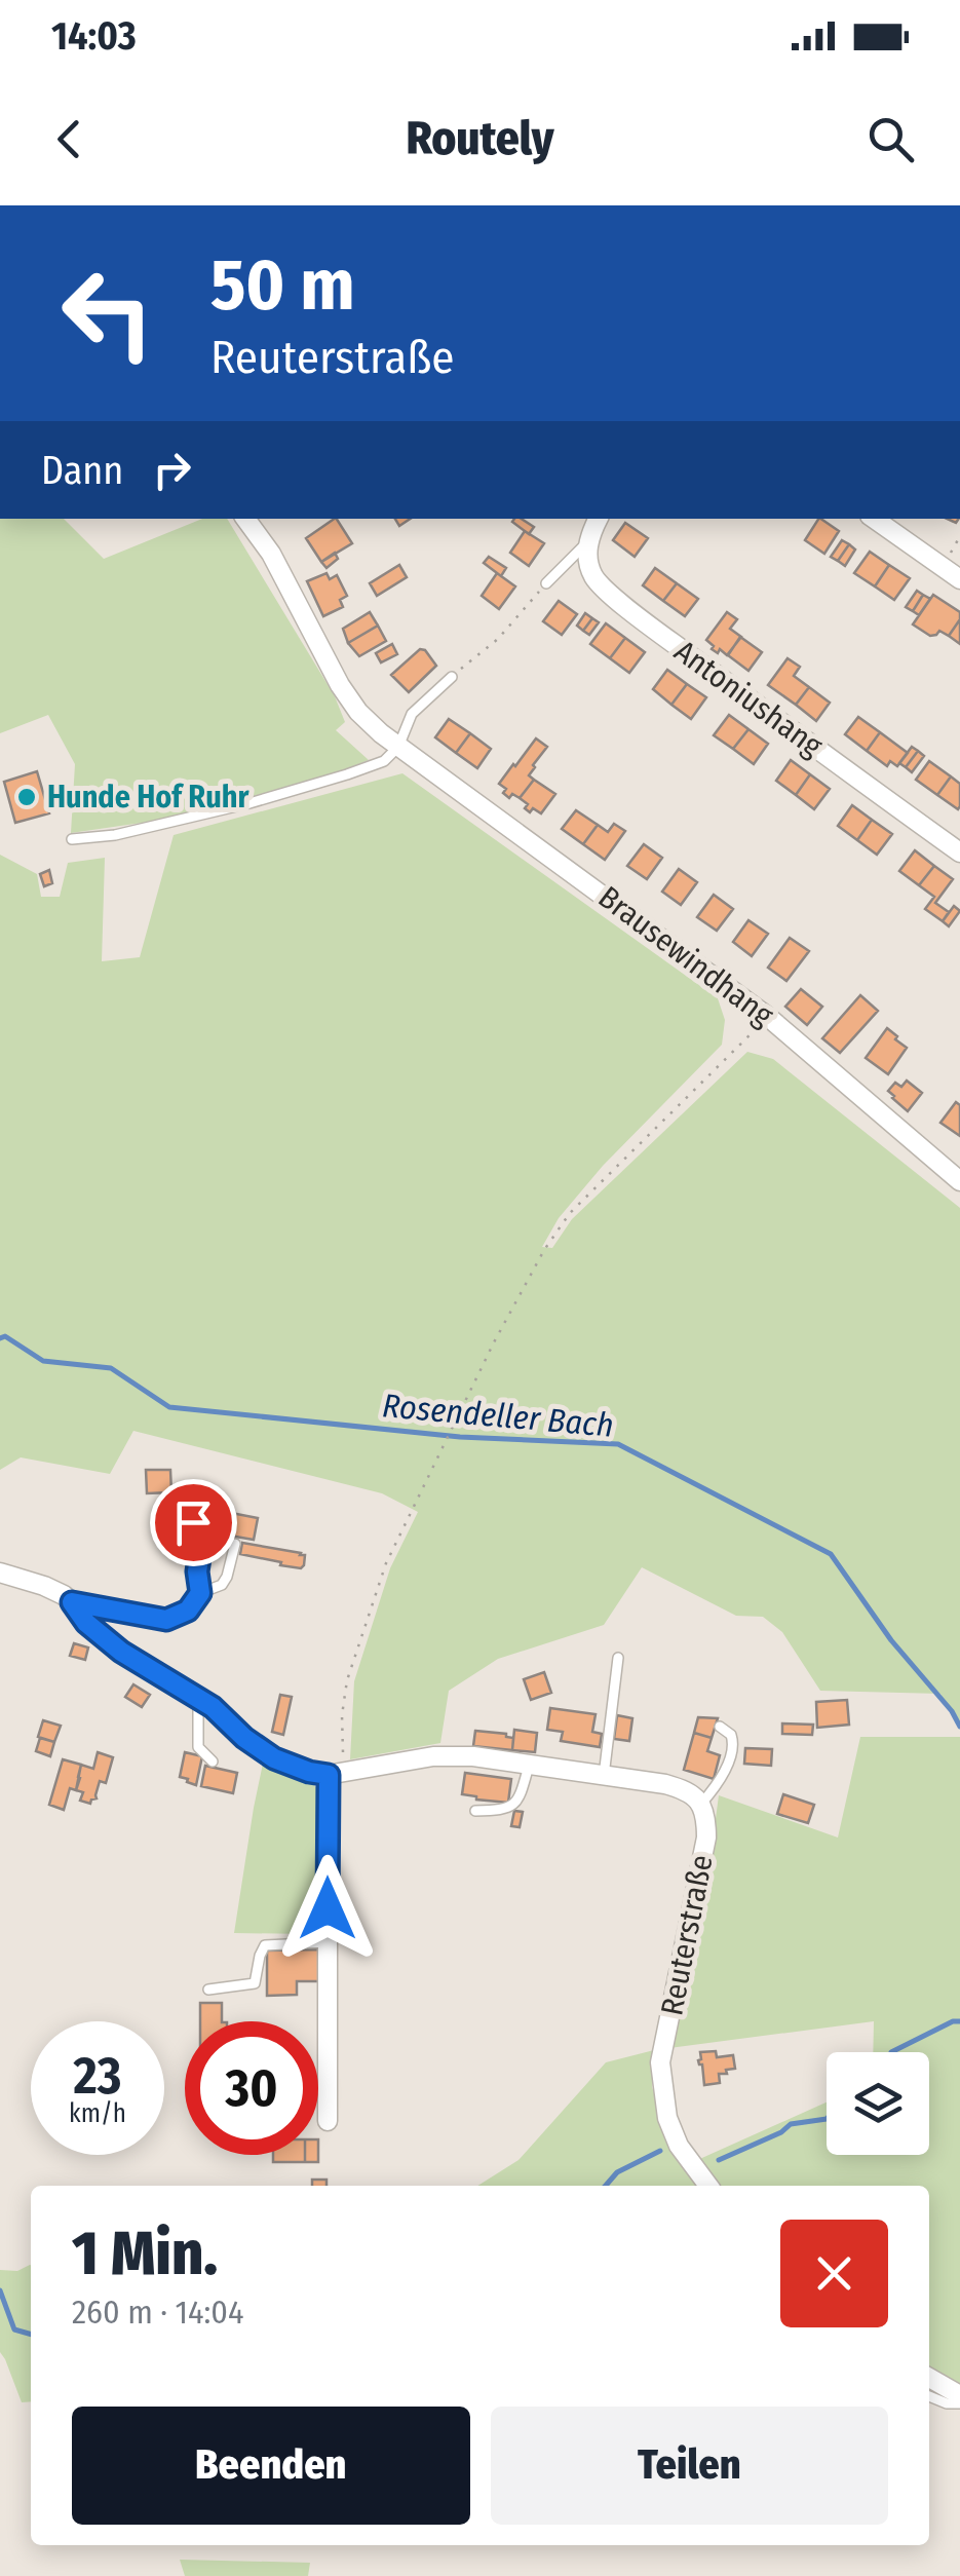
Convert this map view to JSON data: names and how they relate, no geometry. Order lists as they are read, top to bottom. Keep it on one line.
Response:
{"streets":{"street":["Antoniushang","Brausewindhang","Reuterstraße"]},"water":["Rosendeller Bach"],"places":["Hunde Hof Ruhr"],"page":{"status":"14:03","header":"Routely","turn":["50 m","Reuterstraße"],"then":"Dann","speed":"23 km/h","limit":"30","heading":["1 Min.","260 m · 14:04"],"buttons":["Beenden","Teilen"]}}
